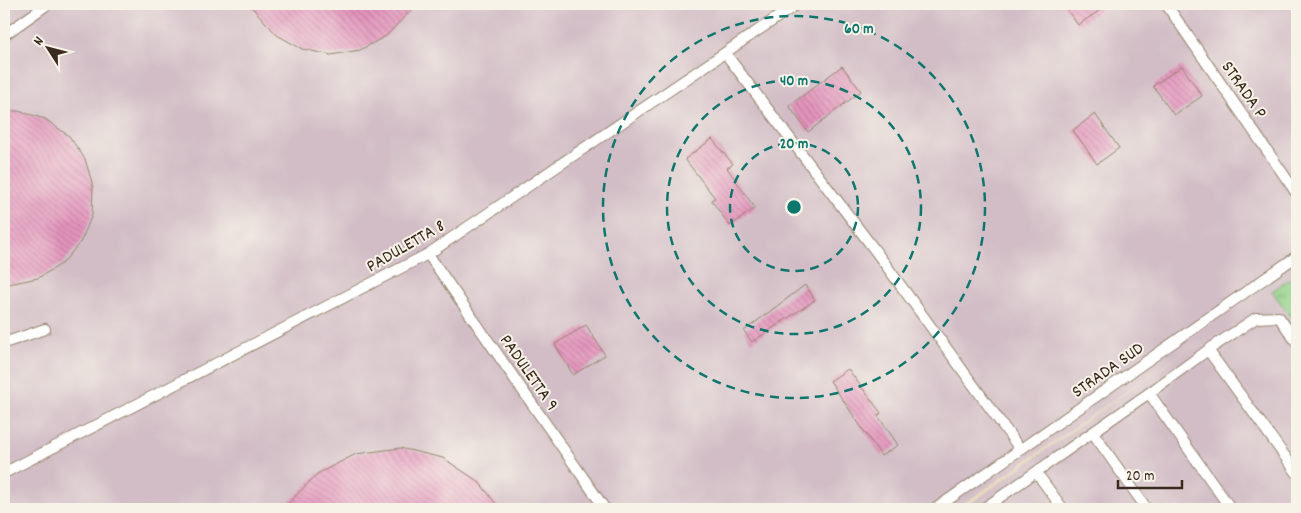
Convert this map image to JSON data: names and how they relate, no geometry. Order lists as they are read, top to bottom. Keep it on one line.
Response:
{"streets":{"lane":["STRADA P","PADULETTA 8","STRADA SUD","PADULETTA 9"]},"crossings":[["PADULETTA 8","PADULETTA 9"]],"scale_bar":"20 m","north":"top left","rings":["60 m","40 m","20 m"]}
